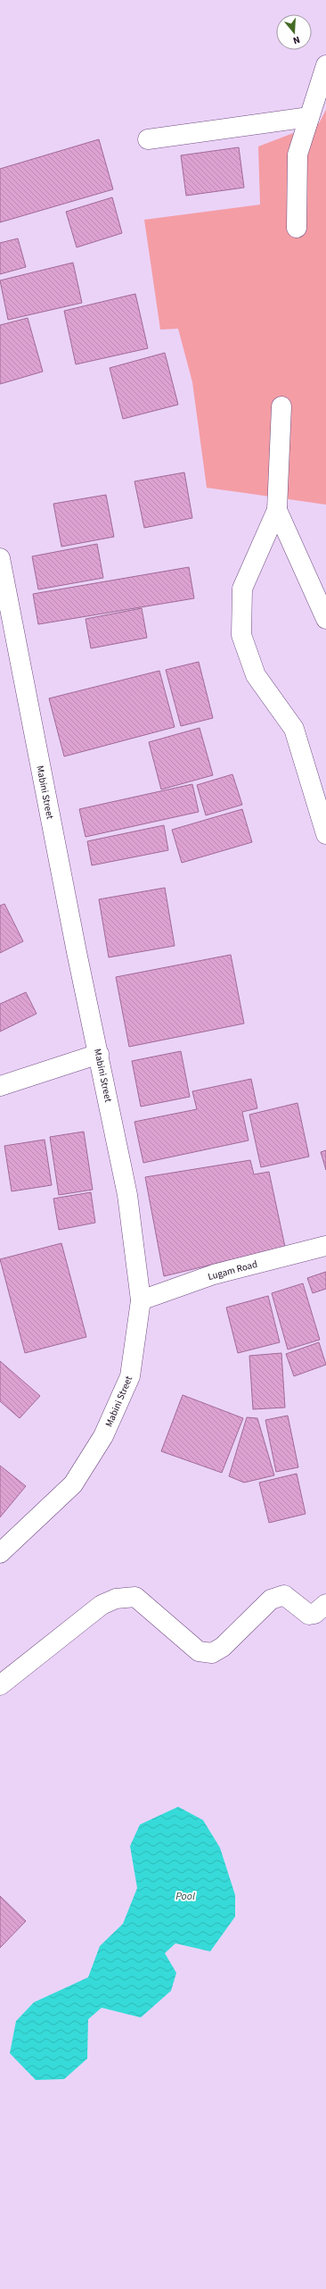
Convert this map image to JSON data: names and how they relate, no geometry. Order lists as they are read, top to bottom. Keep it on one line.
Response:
{"streets":{"main road":["Mabini Street","Lugam Road"]},"crossings":[["Mabini Street","Lugam Road"]],"water":["Pool"],"north":"bottom"}
